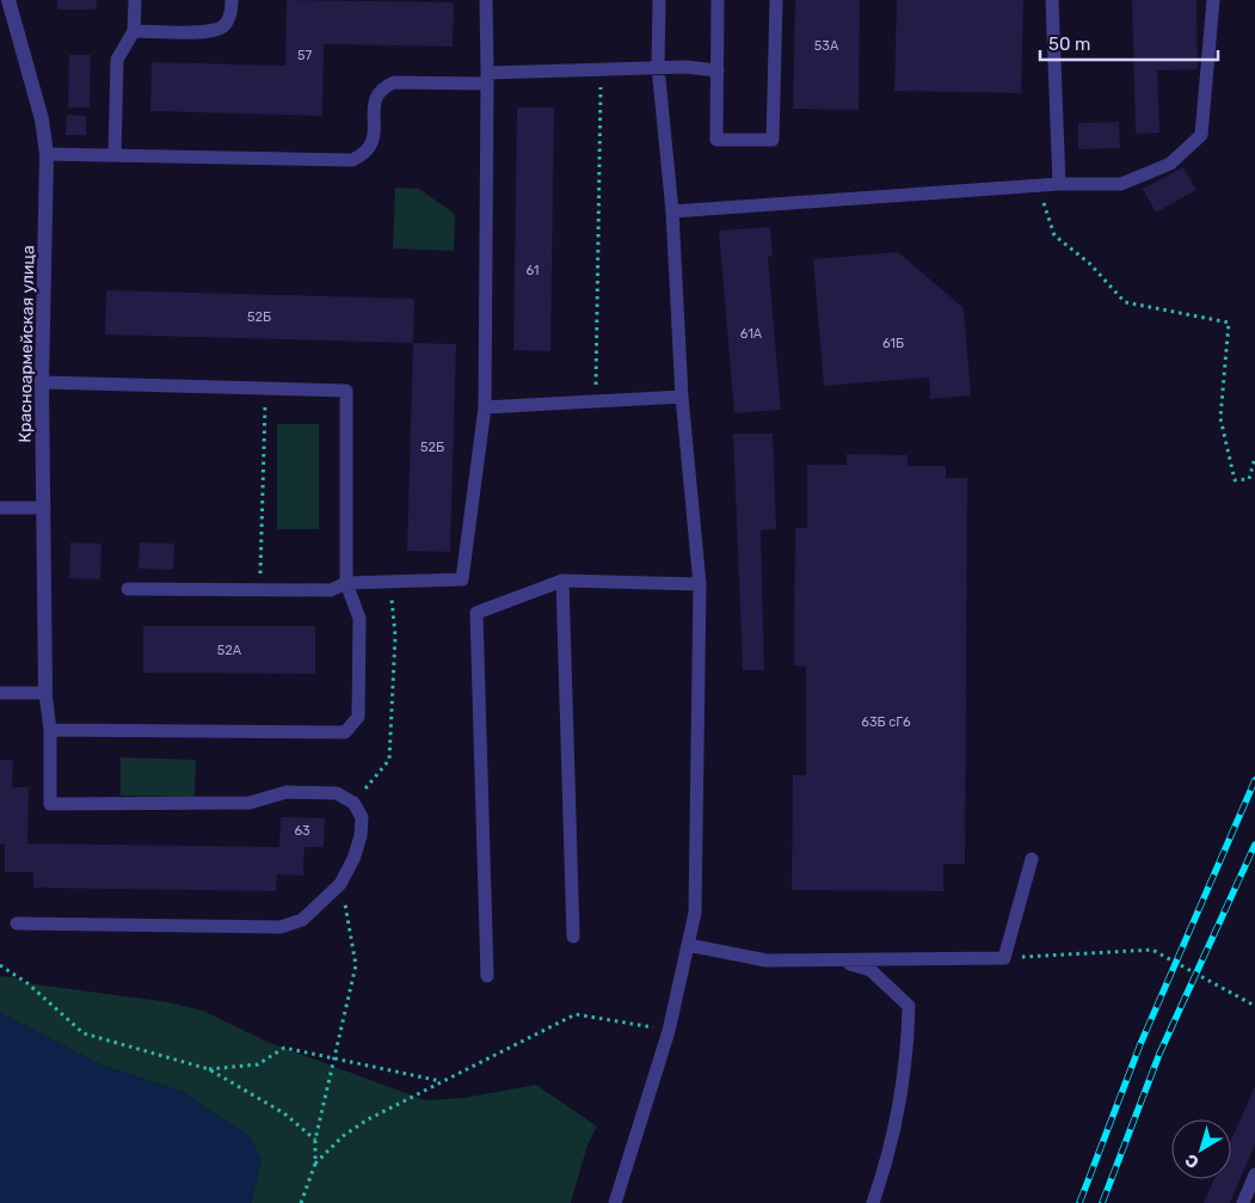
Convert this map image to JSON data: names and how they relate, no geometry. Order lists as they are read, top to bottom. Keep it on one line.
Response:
{"streets":{"street":["Красноармейская улица"]},"house_numbers":["53А","57","61","52Б","61А","61Б","52Б","52А","63Б сГ6","63"],"scale_bar":"50 m","north":"bottom left"}
